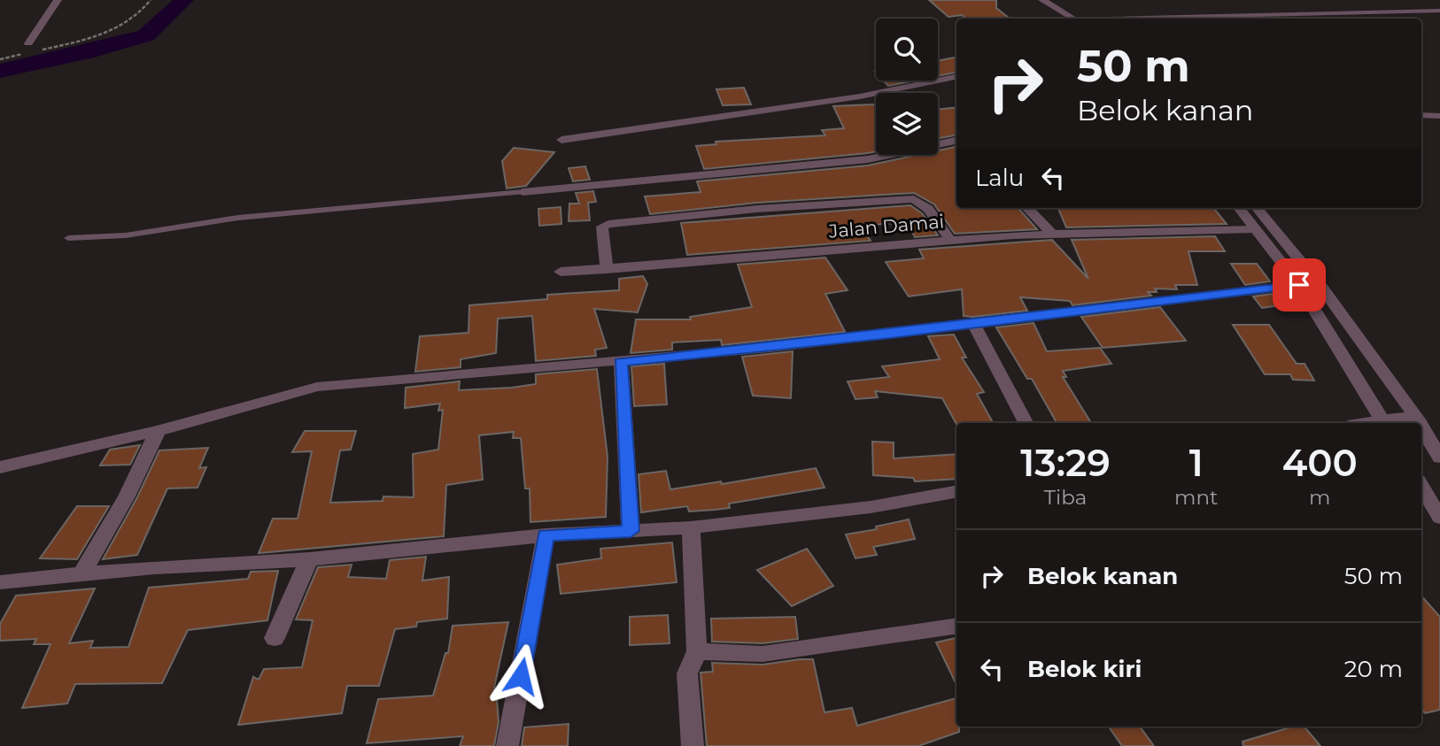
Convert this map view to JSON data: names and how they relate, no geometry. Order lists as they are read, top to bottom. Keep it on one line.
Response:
{"streets":{"street":["Jalan Damai"]},"page":{"turn":["50 m","Belok kanan"],"then":"Lalu","eta":["13:29","Tiba","1","mnt","400","m"],"list":[{"name":"Belok kanan","value":"50 m"},{"name":"Belok kiri","value":"20 m"}]}}
